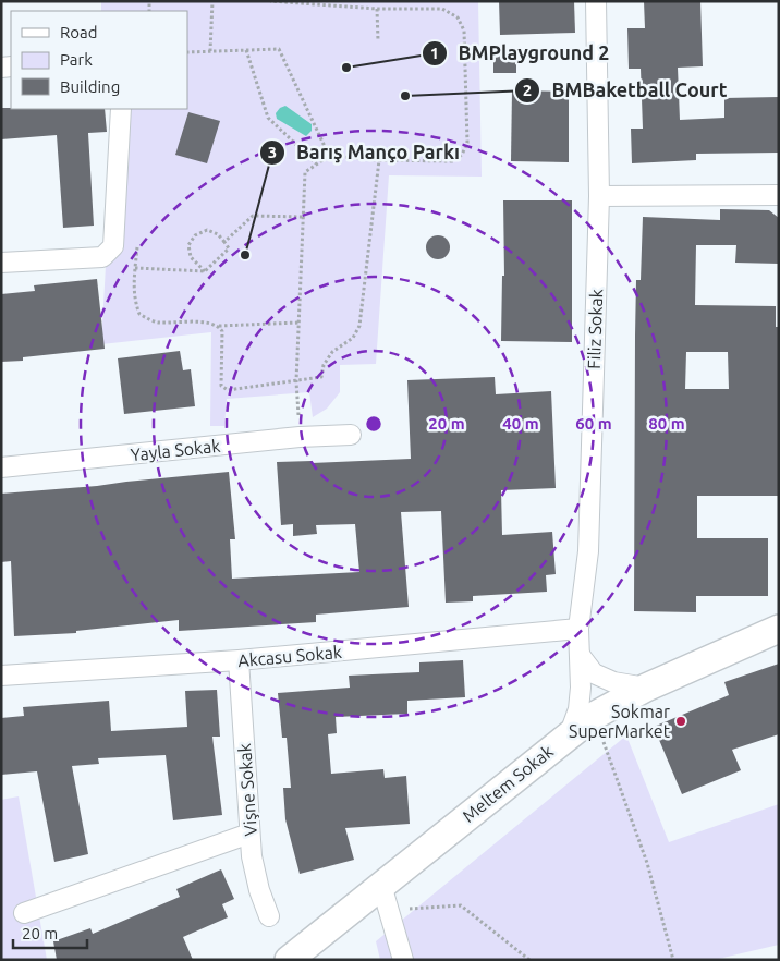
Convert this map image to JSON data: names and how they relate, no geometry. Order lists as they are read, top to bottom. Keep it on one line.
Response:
{"streets":{"main road":["Meltem Sokak"],"street":["Filiz Sokak","Yayla Sokak","Akcasu Sokak","Vişne Sokak"]},"crossings":[["Filiz Sokak","Akcasu Sokak"],["Filiz Sokak","Meltem Sokak"],["Akcasu Sokak","Vişne Sokak"]],"places":["BMPlayground 2","BMBaketball Court","Barış Manço Parkı","Sokmar SuperMarket"],"legend":["Road","Park","Building"],"scale_bar":"20 m","rings":["20 m","40 m","60 m","80 m"]}
